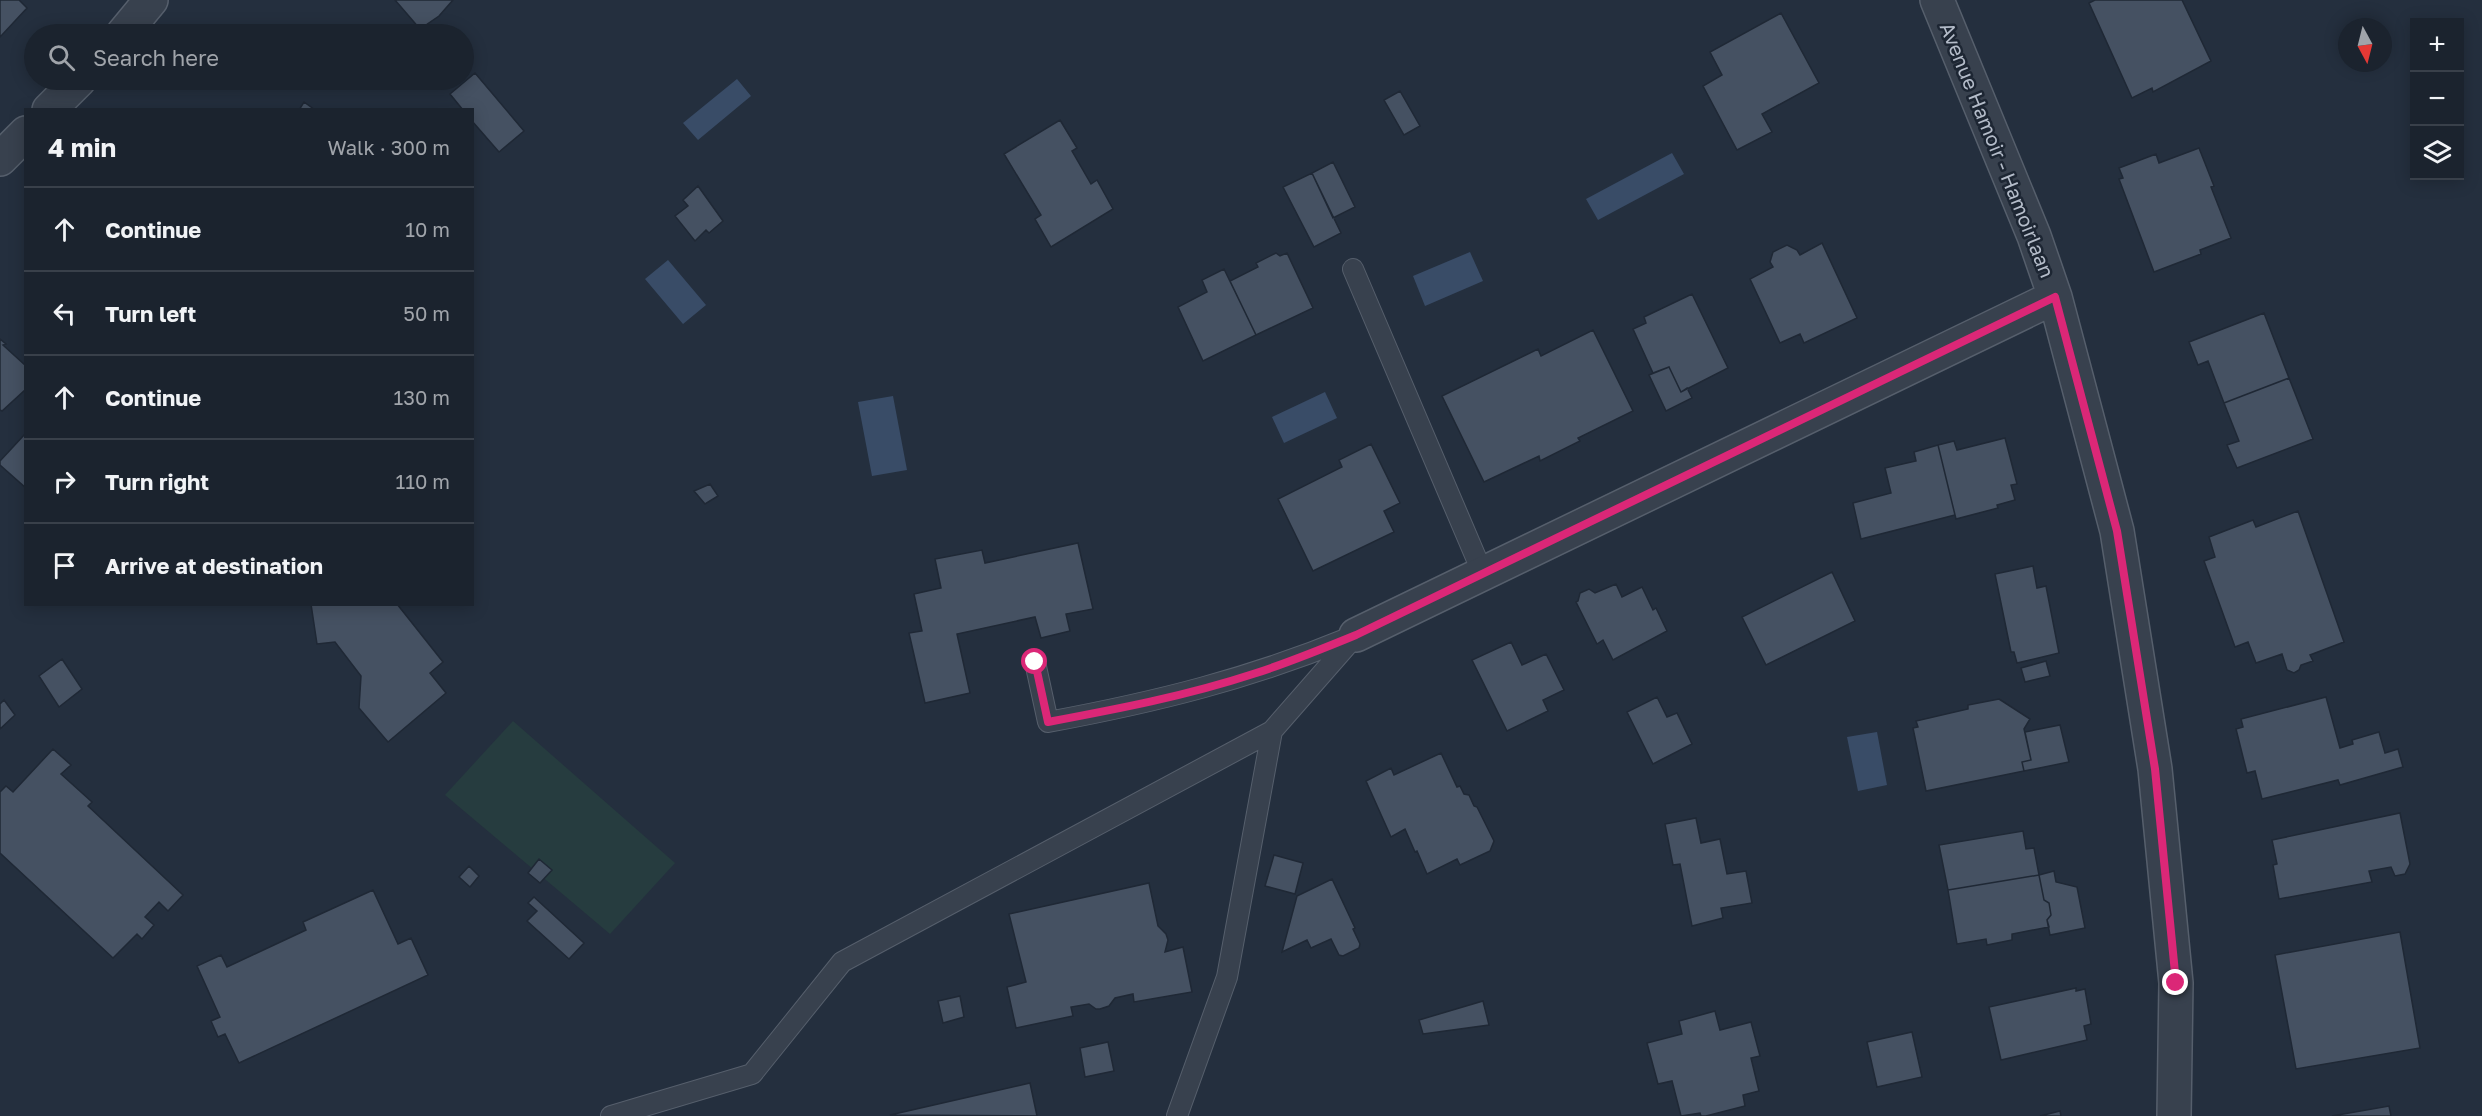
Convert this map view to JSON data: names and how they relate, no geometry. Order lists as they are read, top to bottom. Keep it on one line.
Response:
{"streets":{"street":["Avenue Hamoir - Hamoirlaan"]},"north":"bottom","page":{"map_buttons":["+","−"],"search":"Search here","heading":["4 min","Walk · 300 m"],"list":[["Continue","10 m"],["Turn left","50 m"],["Continue","130 m"],["Turn right","110 m"],"Arrive at destination"]}}
